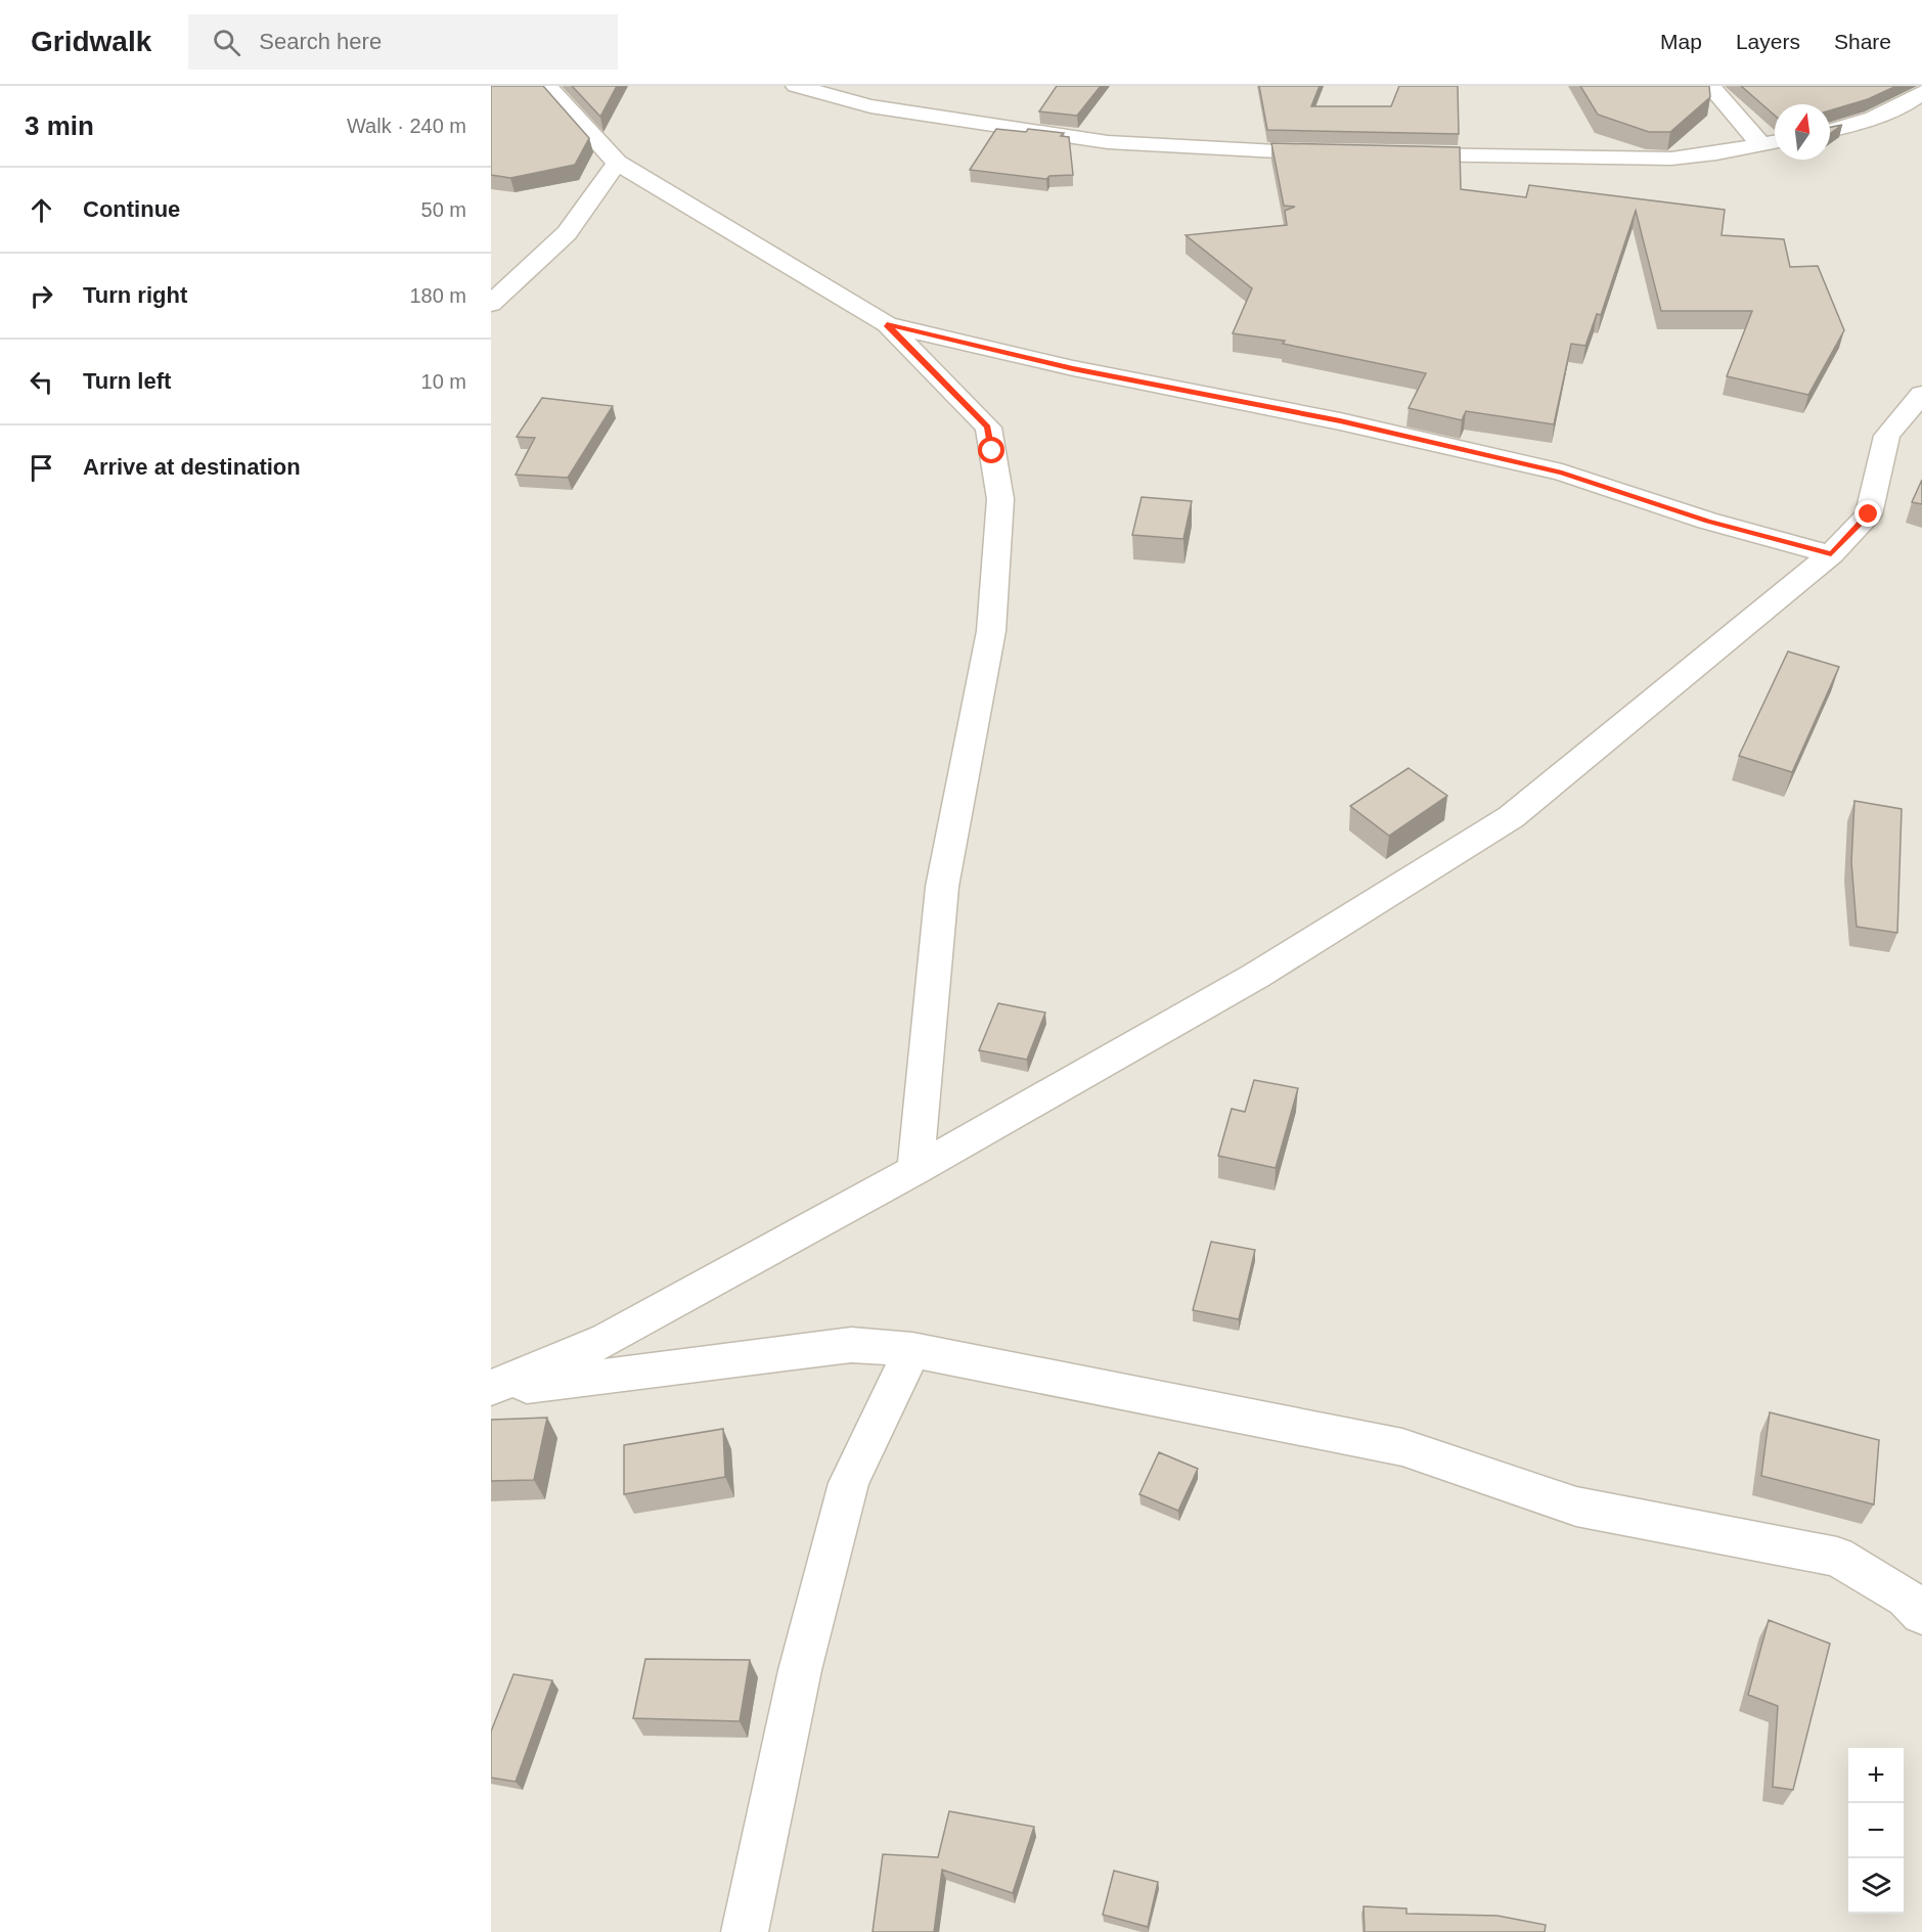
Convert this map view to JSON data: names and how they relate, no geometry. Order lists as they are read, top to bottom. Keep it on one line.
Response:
{"north":"top","page":{"header":"Gridwalk","search":"Search here","nav":["Map","Layers","Share"],"heading":["3 min","Walk · 240 m"],"list":[["Continue","50 m"],["Turn right","180 m"],["Turn left","10 m"],"Arrive at destination"],"map_buttons":["+","−"]}}
